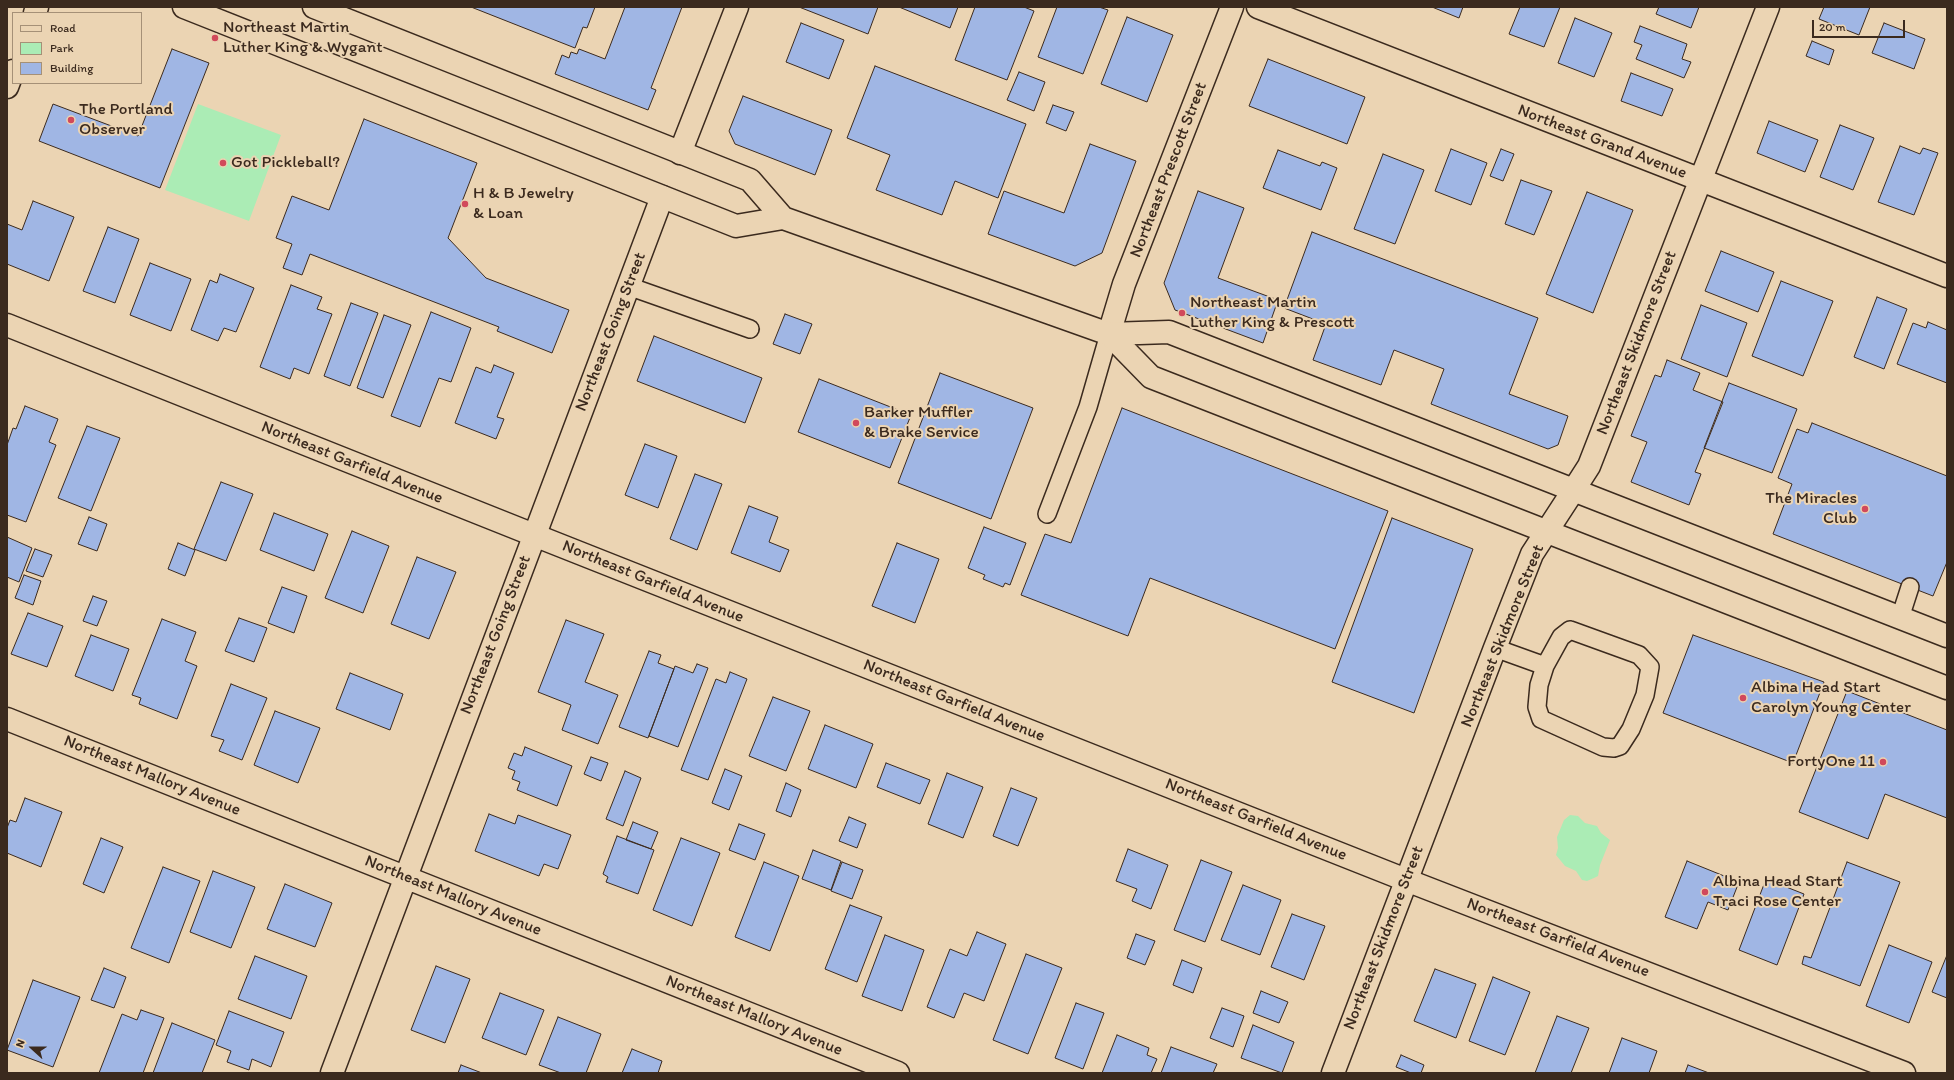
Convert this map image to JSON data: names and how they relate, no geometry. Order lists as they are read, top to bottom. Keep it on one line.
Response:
{"streets":{"street":["Northeast Grand Avenue","Northeast Prescott Street","Northeast Going Street","Northeast Skidmore Street","Northeast Garfield Avenue","Northeast Mallory Avenue"]},"crossings":[["Northeast Grand Avenue","Northeast Skidmore Street"],["Northeast Going Street","Northeast Garfield Avenue"],["Northeast Going Street","Northeast Mallory Avenue"],["Northeast Skidmore Street","Northeast Garfield Avenue"]],"places":["Northeast Martin Luther King & Wygant","The Portland Observer","Got Pickleball?","H & B Jewelry & Loan","Northeast Martin Luther King & Prescott","Barker Muffler & Brake Service","The Miracles Club","Albina Head Start Carolyn Young Center","FortyOne 11","Albina Head Start Traci Rose Center"],"legend":["Road","Park","Building"],"scale_bar":"20 m","north":"left"}
